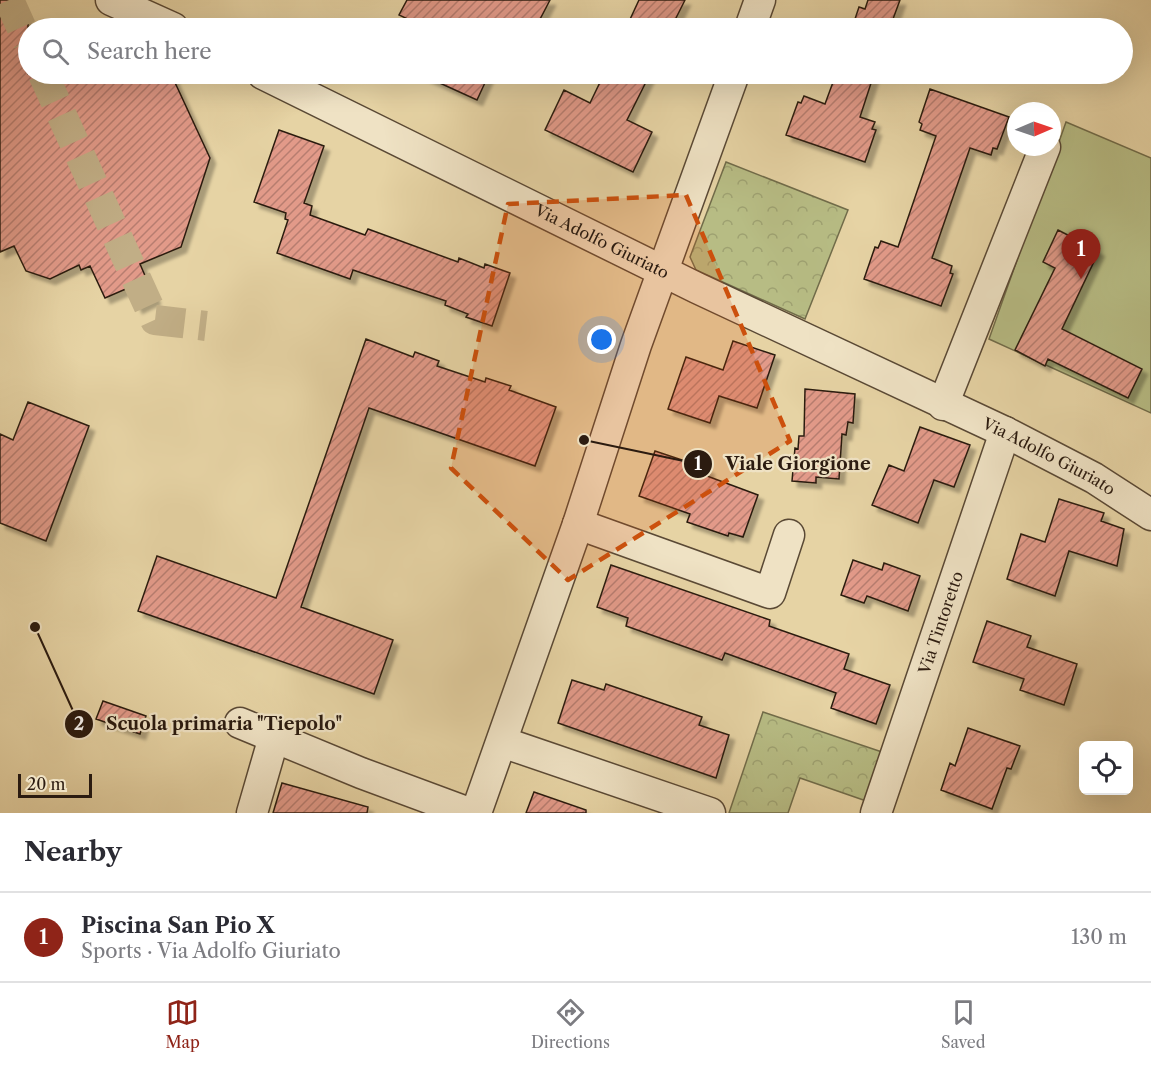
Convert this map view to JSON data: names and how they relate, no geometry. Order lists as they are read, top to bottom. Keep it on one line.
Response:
{"streets":{"street":["Via Adolfo Giuriato","Via Tintoretto"]},"crossings":[["Via Adolfo Giuriato","Via Tintoretto"]],"places":["Viale Giorgione","Scuola primaria \"Tiepolo\""],"scale_bar":"20 m","north":"right","page":{"search":"Search here","pins":"1","scale":"20 m","heading":"Nearby","list":[{"mark":"1","name":"Piscina San Pio X","note":"Sports · Via Adolfo Giuriato","value":"130 m"}],"nav":["Map","Directions","Saved"]}}
